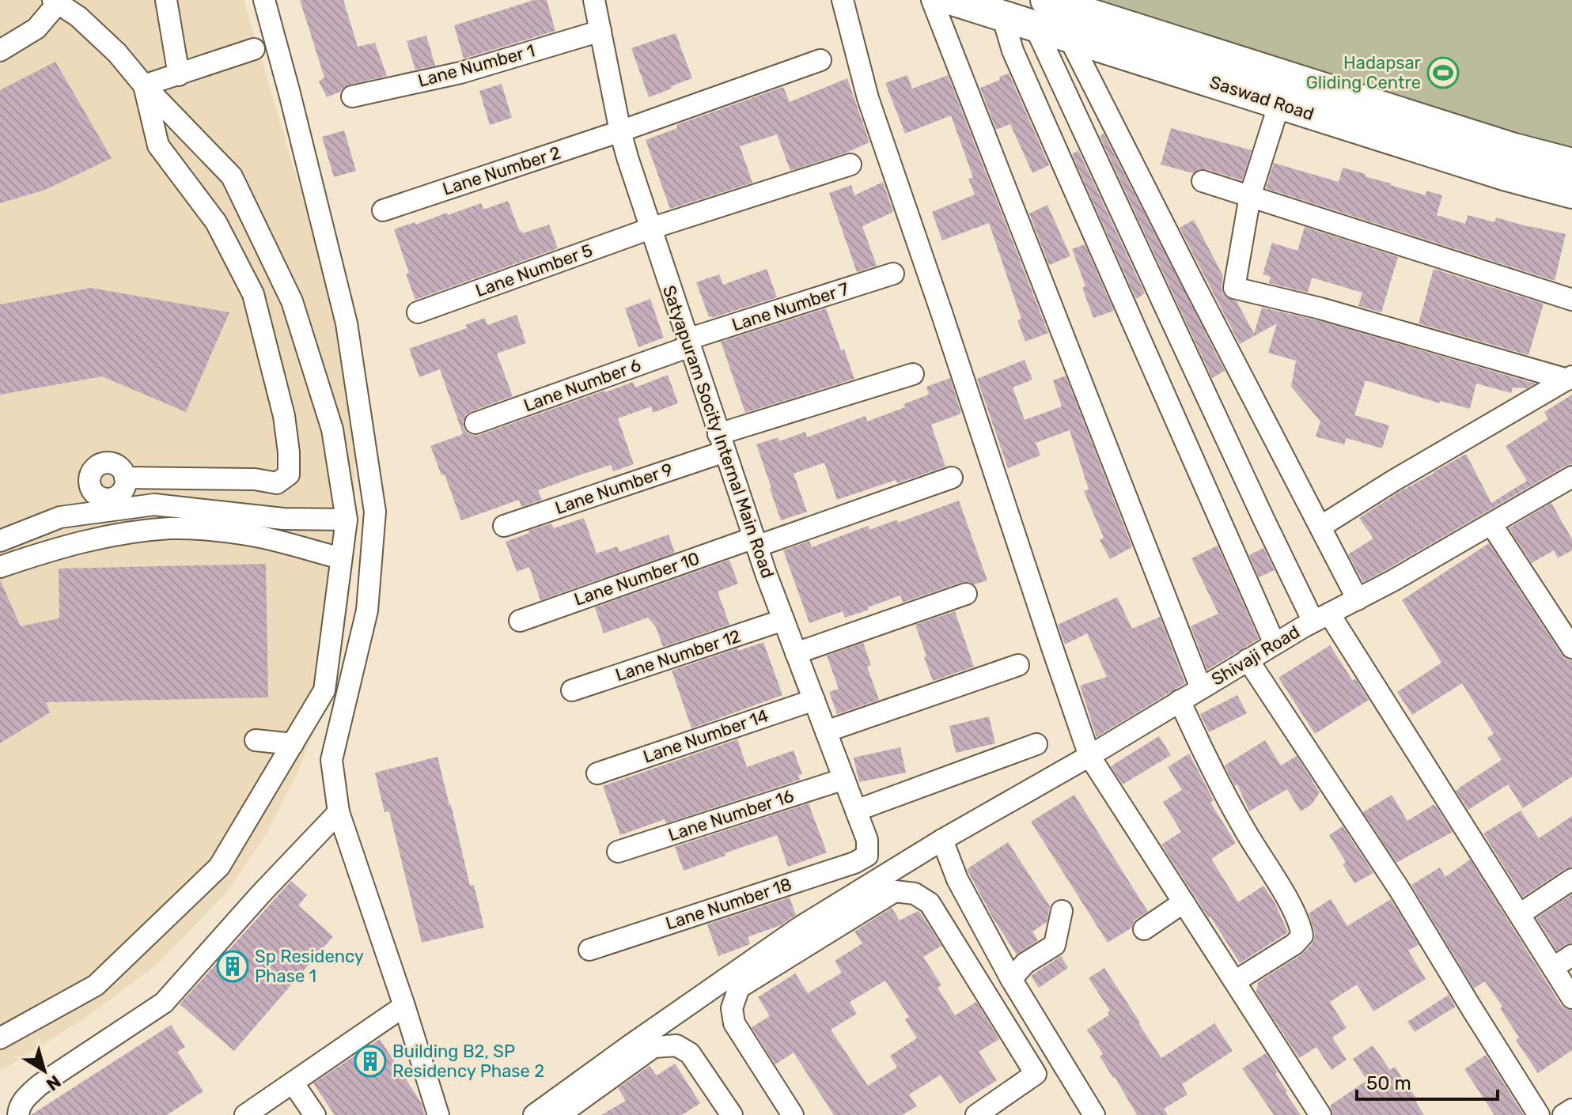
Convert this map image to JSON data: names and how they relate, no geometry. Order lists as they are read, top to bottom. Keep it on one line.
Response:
{"streets":{"highway":["Saswad Road"],"street":["Lane Number 1","Lane Number 2","Lane Number 5","Lane Number 7","Lane Number 6","Satyapuram Socity Internal Main Road","Lane Number 9","Lane Number 10","Lane Number 12","Shivaji Road","Lane Number 14","Lane Number 16","Lane Number 18"]},"crossings":[["Lane Number 1","Satyapuram Socity Internal Main Road"],["Lane Number 2","Satyapuram Socity Internal Main Road"],["Lane Number 5","Satyapuram Socity Internal Main Road"],["Lane Number 7","Lane Number 6"],["Lane Number 7","Satyapuram Socity Internal Main Road"],["Lane Number 6","Satyapuram Socity Internal Main Road"],["Satyapuram Socity Internal Main Road","Lane Number 9"],["Satyapuram Socity Internal Main Road","Lane Number 10"],["Satyapuram Socity Internal Main Road","Lane Number 12"],["Satyapuram Socity Internal Main Road","Lane Number 14"],["Satyapuram Socity Internal Main Road","Lane Number 16"],["Satyapuram Socity Internal Main Road","Lane Number 18"]],"places":{"sports":["Hadapsar Gliding Centre"],"building":["Sp Residency Phase 1","Building B2, SP Residency Phase 2"]},"scale_bar":"50 m","north":"bottom right"}
